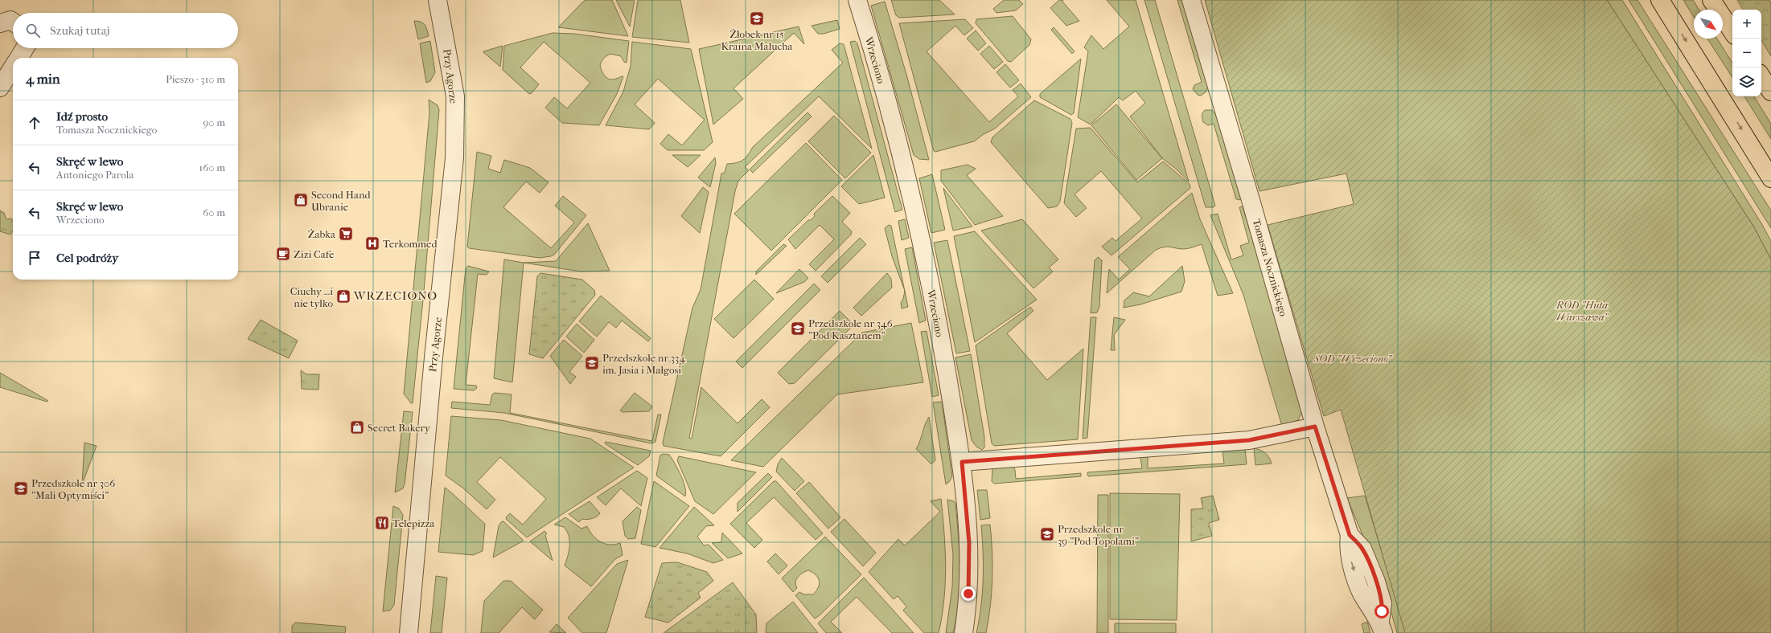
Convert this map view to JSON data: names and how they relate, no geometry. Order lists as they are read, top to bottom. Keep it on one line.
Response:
{"streets":{"street":["Wrzeciono","Przy Agorze","Tomasza Nocznickiego"]},"districts":["WRZECIONO"],"parks":["ROD \"Huta Warszawa\"","SOD \"Wrzeciono\""],"places":{"school or university":["Żłobek nr 15 Kraina Malucha","Przedszkole nr 346 \"Pod Kasztanem\"","Przedszkole nr 334 im. Jasia i Małgosi","Przedszkole nr 306 \"Mali Optymiści\"","Przedszkole nr 39 \"Pod Topolami\""],"shop":["Second Hand Ubranie","Ciuchy ...i nie tylko","Secret Bakery"],"supermarket":["Żabka"],"hospital":["Terkommed"],"cafe":["Zizi Cafe"],"restaurant":["Telepizza"]},"north":"bottom right","page":{"map_buttons":["+","−"],"search":"Szukaj tutaj","heading":["4 min","Pieszo · 310 m"],"list":[["Idź prosto","Tomasza Nocznickiego","90 m"],["Skręć w lewo","Antoniego Parola","160 m"],["Skręć w lewo","Wrzeciono","60 m"],"Cel podróży"]}}
